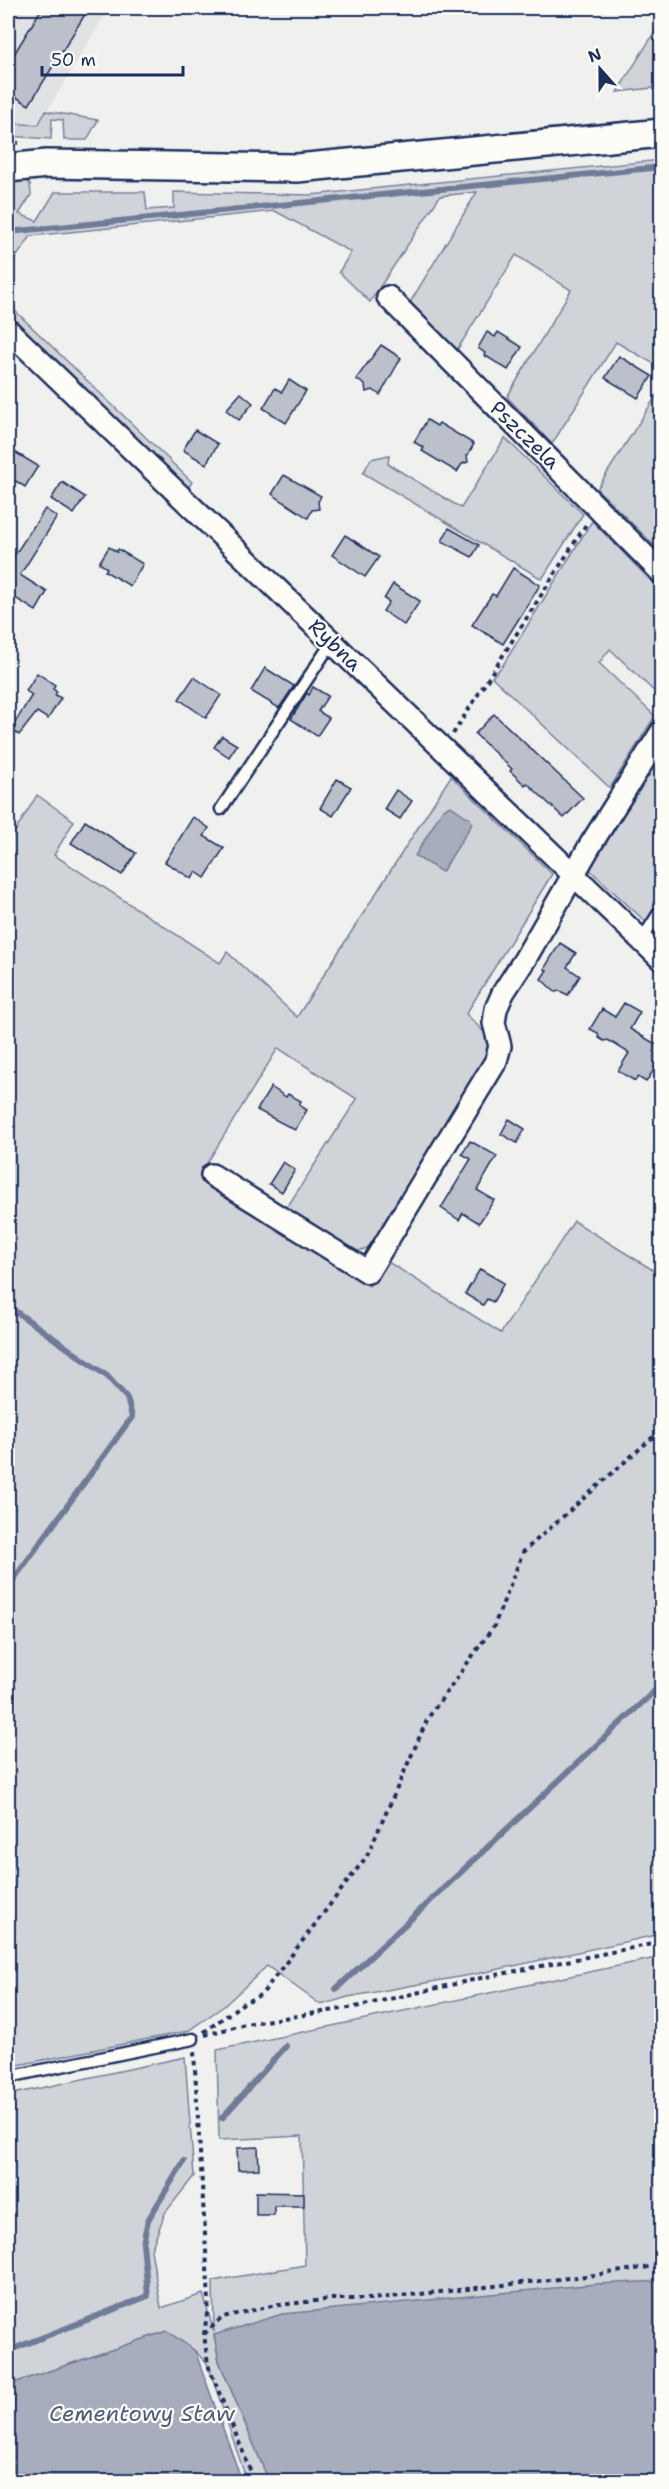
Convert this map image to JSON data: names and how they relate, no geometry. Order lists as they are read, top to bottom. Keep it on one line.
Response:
{"streets":{"street":["Pszczela","Rybna"]},"water":["Cementowy Staw"],"scale_bar":"50 m","north":"top"}
